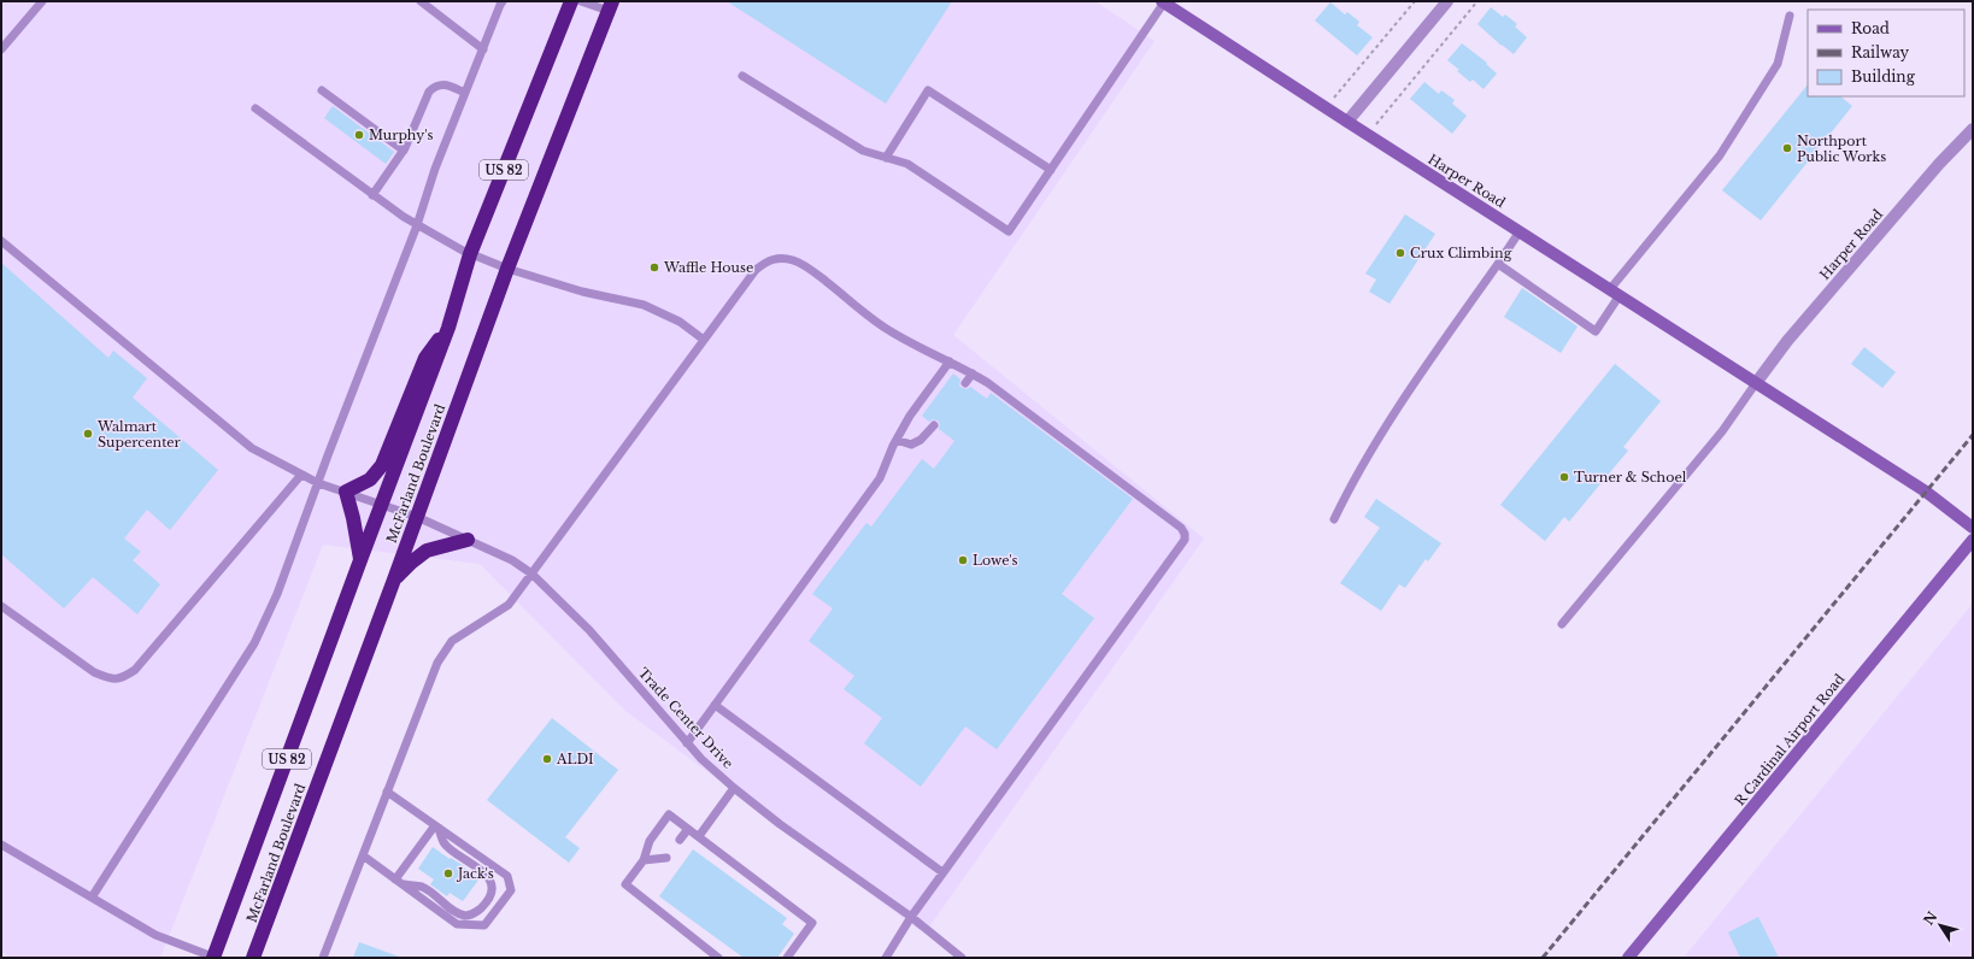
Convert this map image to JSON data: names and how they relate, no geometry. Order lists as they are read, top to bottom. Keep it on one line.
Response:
{"streets":{"highway":["US 82","McFarland Boulevard"],"street":["Harper Road","R Cardinal Airport Road"],"lane":["Trade Center Drive"]},"crossings":[["McFarland Boulevard","Trade Center Drive"]],"places":["Murphy's","Northport Public Works","Crux Climbing","Waffle House","Walmart Supercenter","Turner & Schoel","Lowe's","ALDI","Jack's"],"legend":["Road","Railway","Building"],"north":"top left"}
